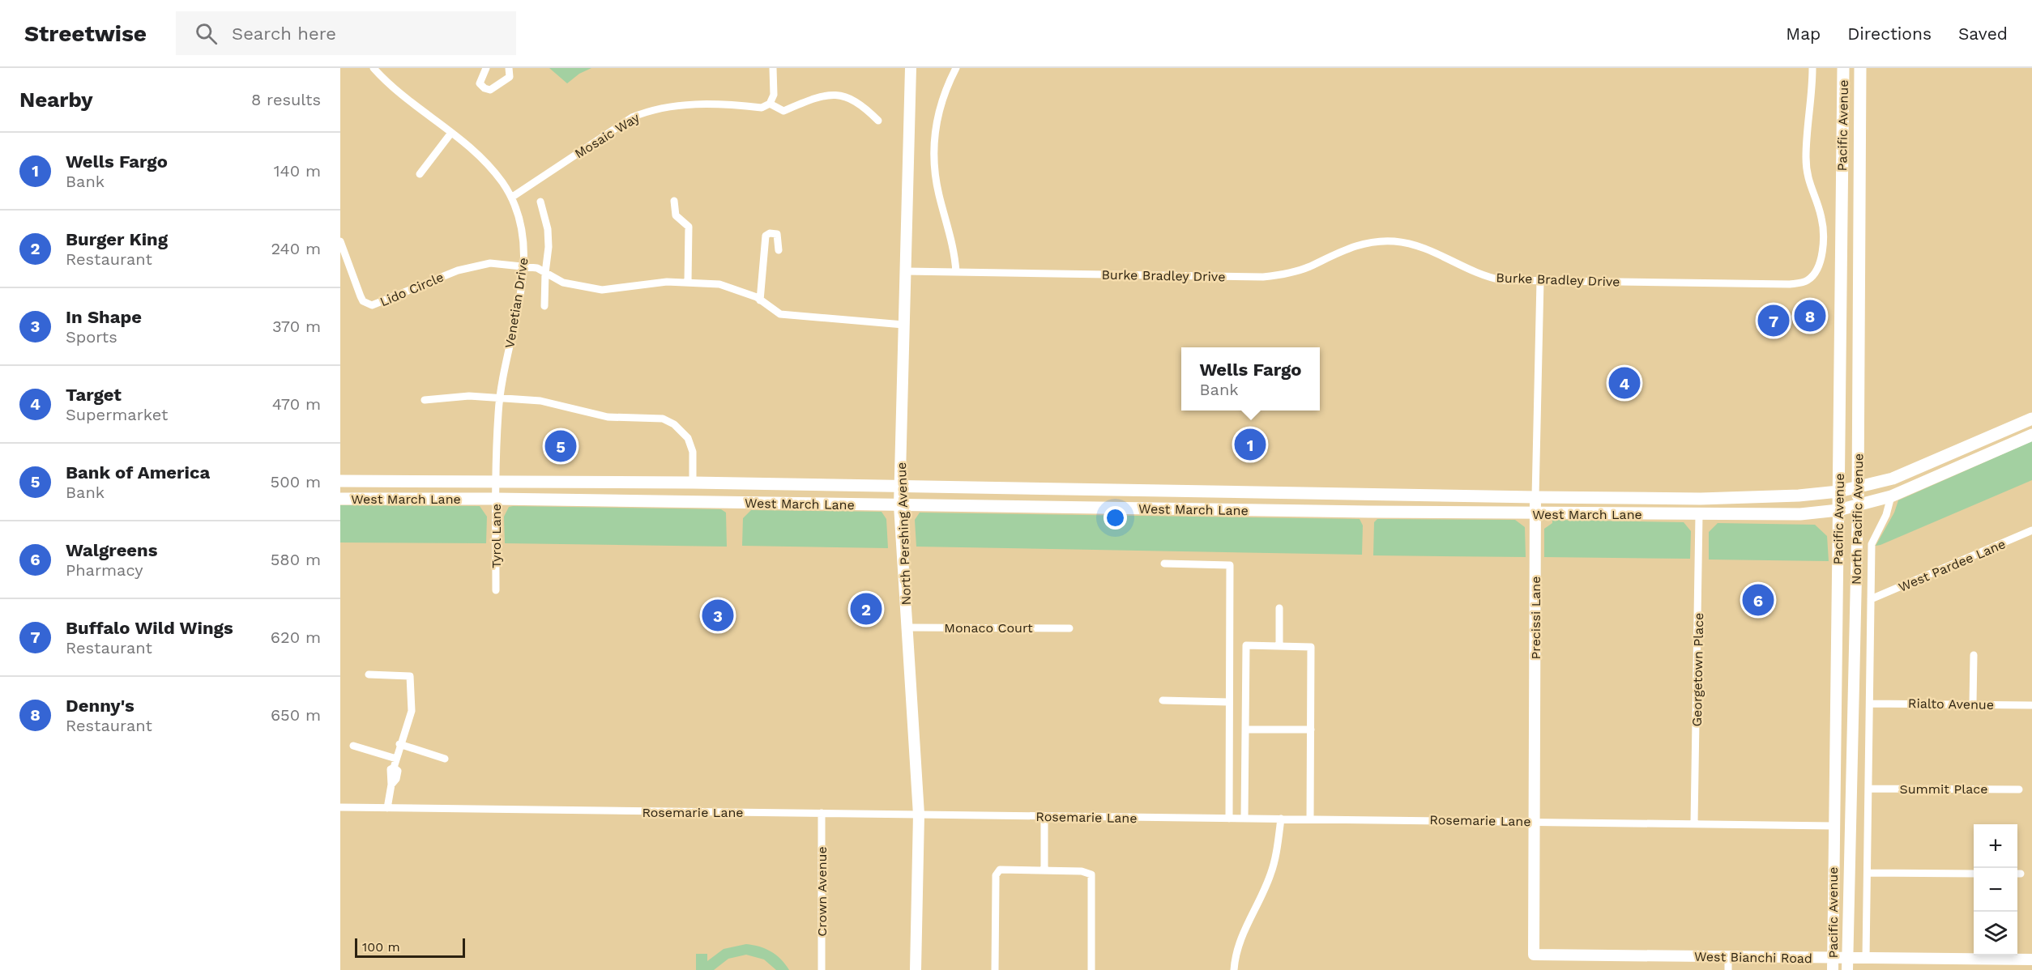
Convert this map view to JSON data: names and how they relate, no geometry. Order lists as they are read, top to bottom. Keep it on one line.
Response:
{"streets":{"main road":["Pacific Avenue","West March Lane","North Pacific Avenue","North Pershing Avenue","Precissi Lane","West Bianchi Road"],"street":["Mosaic Way","Burke Bradley Drive","Lido Circle","Venetian Drive","Tyrol Lane","West Pardee Lane","Monaco Court","Georgetown Place","Rialto Avenue","Summit Place","Rosemarie Lane","Crown Avenue"]},"crossings":[["Pacific Avenue","West March Lane"],["Pacific Avenue","Rosemarie Lane"],["Pacific Avenue","West Bianchi Road"],["Mosaic Way","Venetian Drive"],["Burke Bradley Drive","North Pershing Avenue"],["Burke Bradley Drive","Precissi Lane"],["Lido Circle","Venetian Drive"],["Venetian Drive","West March Lane"],["Venetian Drive","Tyrol Lane"],["West March Lane","North Pacific Avenue"],["West March Lane","North Pershing Avenue"],["West March Lane","Tyrol Lane"],["West March Lane","Precissi Lane"],["West March Lane","Georgetown Place"],["North Pacific Avenue","West Bianchi Road"],["North Pershing Avenue","Monaco Court"],["North Pershing Avenue","Rosemarie Lane"],["Precissi Lane","Rosemarie Lane"],["Precissi Lane","West Bianchi Road"],["Georgetown Place","Rosemarie Lane"],["Rosemarie Lane","Crown Avenue"]],"scale_bar":"100 m","page":{"header":"Streetwise","search":"Search here","nav":["Map","Directions","Saved"],"heading":["Nearby","8 results"],"list":[{"mark":"1","name":"Wells Fargo","note":"Bank","value":"140 m"},{"mark":"2","name":"Burger King","note":"Restaurant","value":"240 m"},{"mark":"3","name":"In Shape","note":"Sports","value":"370 m"},{"mark":"4","name":"Target","note":"Supermarket","value":"470 m"},{"mark":"5","name":"Bank of America","note":"Bank","value":"500 m"},{"mark":"6","name":"Walgreens","note":"Pharmacy","value":"580 m"},{"mark":"7","name":"Buffalo Wild Wings","note":"Restaurant","value":"620 m"},{"mark":"8","name":"Denny's","note":"Restaurant","value":"650 m"}],"pins":["8","7","4","1","5","6","2","3"],"popup":["Wells Fargo","Bank"],"map_buttons":["+","−"],"scale":"100 m"}}
